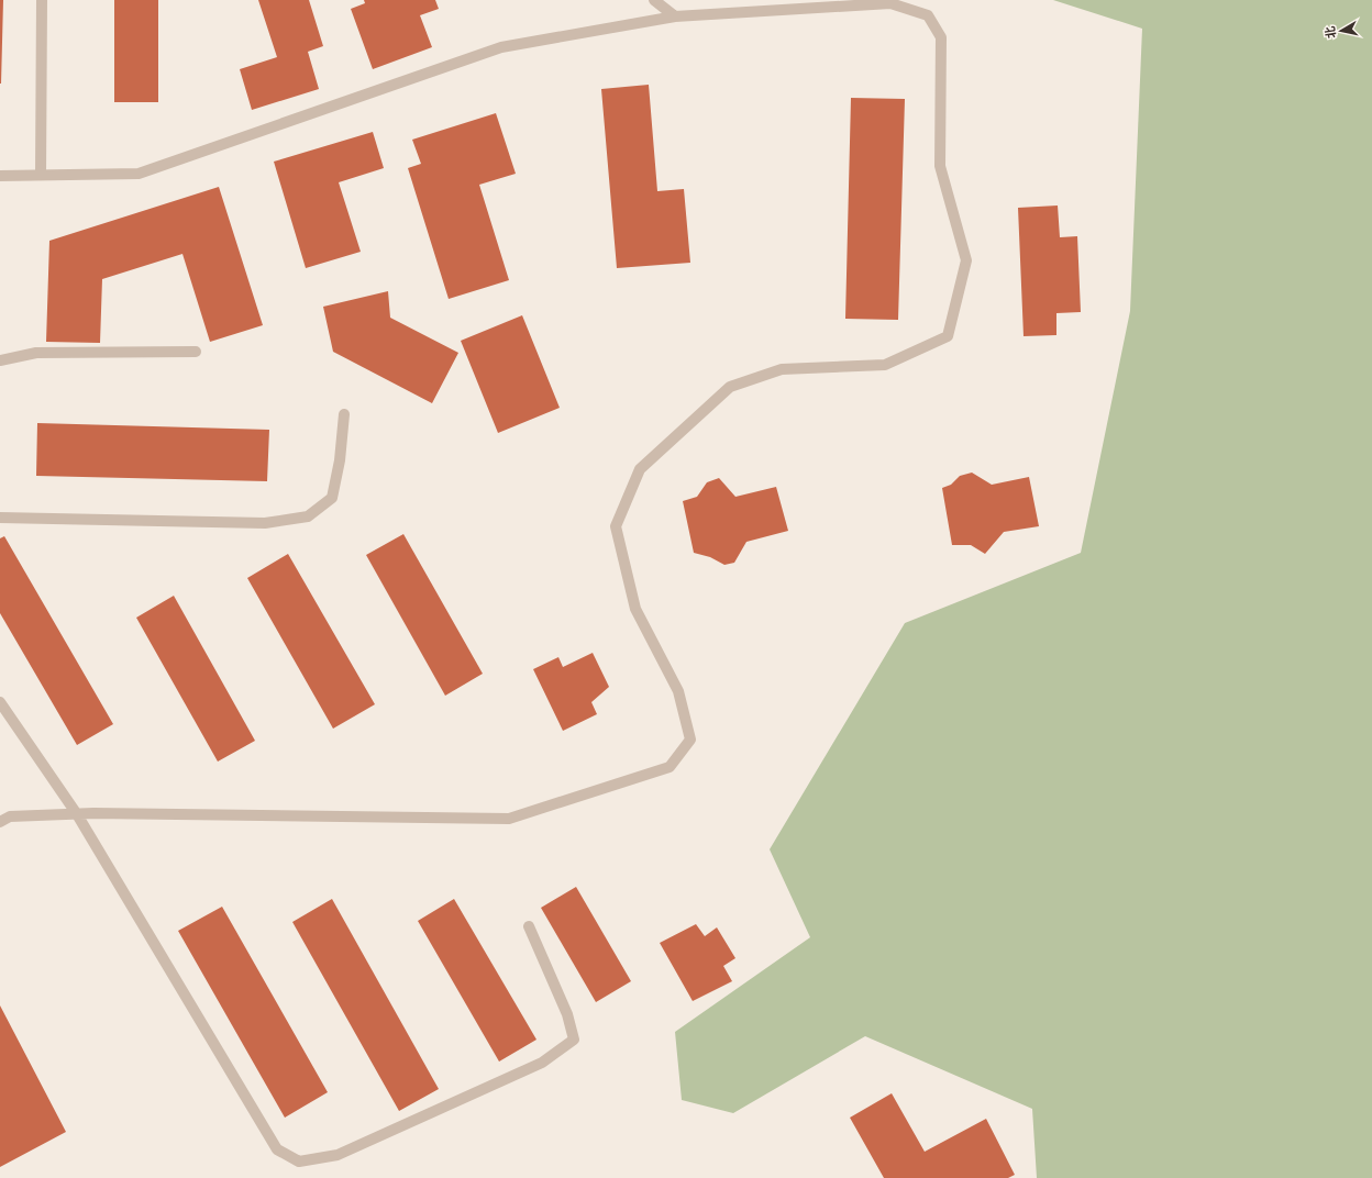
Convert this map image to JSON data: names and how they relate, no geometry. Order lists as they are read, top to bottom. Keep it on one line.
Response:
{"north":"left"}
